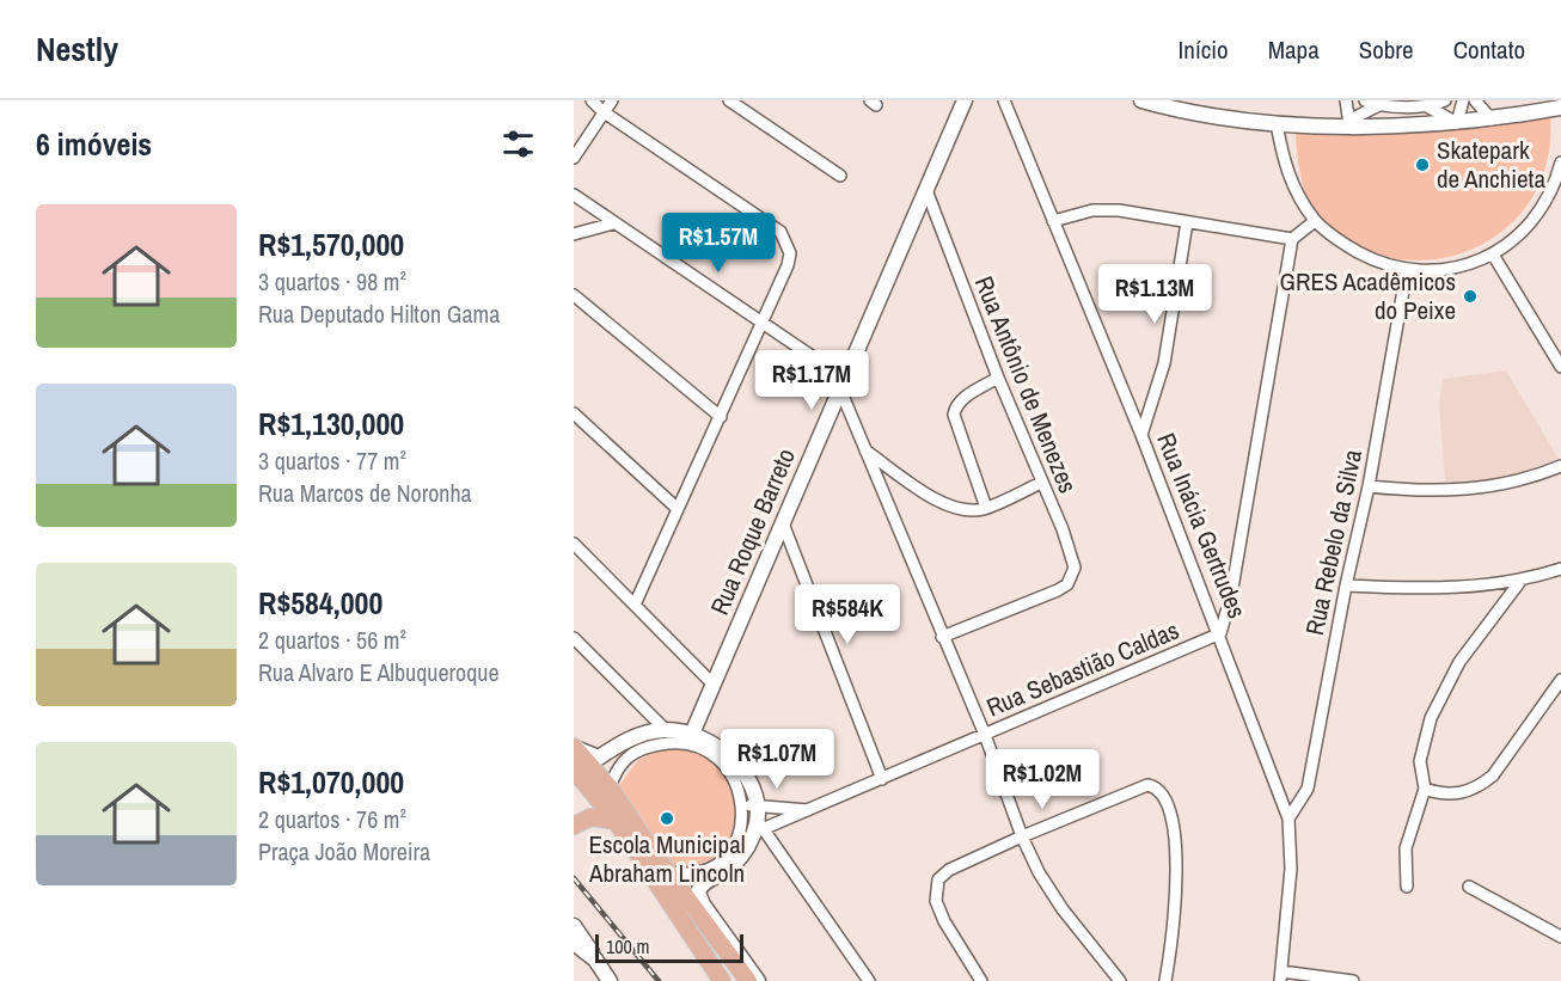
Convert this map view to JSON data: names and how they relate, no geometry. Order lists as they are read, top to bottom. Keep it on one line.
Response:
{"streets":{"street":["Rua Antônio de Menezes","Rua Inácia Gertrudes","Rua Roque Barreto","Rua Rebelo da Silva","Rua Sebastião Caldas"]},"crossings":[["Rua Antônio de Menezes","Rua Roque Barreto"],["Rua Inácia Gertrudes","Rua Rebelo da Silva"],["Rua Inácia Gertrudes","Rua Sebastião Caldas"]],"places":["Skatepark de Anchieta","GRES Acadêmicos do Peixe","Escola Municipal Abraham Lincoln"],"scale_bar":"100 m","page":{"header":"Nestly","nav":["Início","Mapa","Sobre","Contato"],"heading":"6 imóveis","list":[{"name":"R$1,570,000","note":"3 quartos · 98 m² · Rua Deputado Hilton Gama"},{"name":"R$1,130,000","note":"3 quartos · 77 m² · Rua Marcos de Noronha"},{"name":"R$584,000","note":"2 quartos · 56 m² · Rua Alvaro E Albuqueroque"},{"name":"R$1,070,000","note":"2 quartos · 76 m² · Praça João Moreira"}],"price":["R$1.57M","R$1.13M","R$1.17M","R$584K","R$1.07M","R$1.02M"],"scale":"100 m"}}
